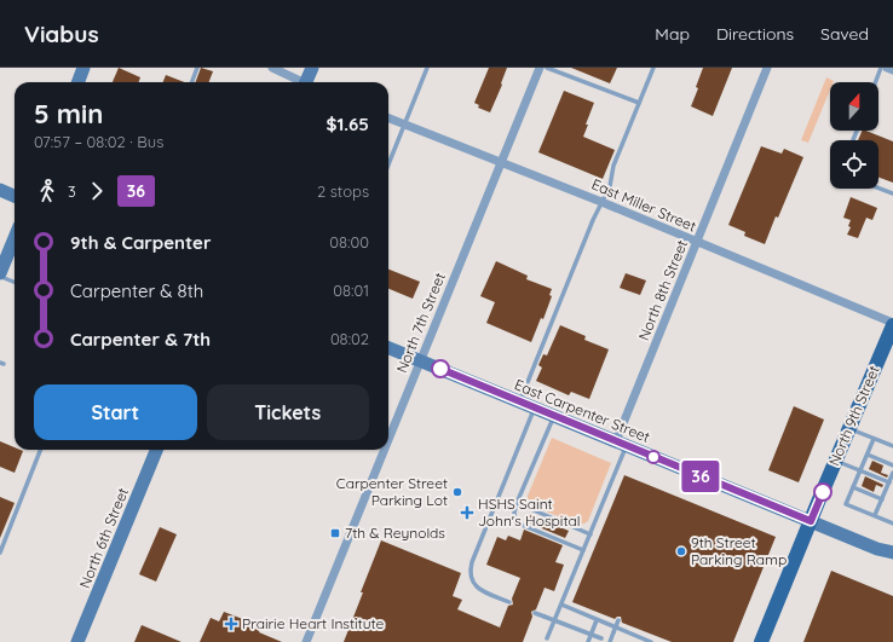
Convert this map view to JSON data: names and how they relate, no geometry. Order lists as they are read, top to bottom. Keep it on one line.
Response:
{"streets":{"main road":["North 9th Street"],"street":["East Miller Street","North 8th Street","North 7th Street","East Carpenter Street","North 6th Street"]},"crossings":[["East Miller Street","North 8th Street"],["East Miller Street","North 7th Street"],["East Miller Street","North 9th Street"],["North 8th Street","East Carpenter Street"],["North 7th Street","East Carpenter Street"],["East Carpenter Street","North 9th Street"]],"places":{"other":["Carpenter Street Parking Lot","9th Street Parking Ramp"],"health":["HSHS Saint John's Hospital","Prairie Heart Institute"],"transit":["7th & Reynolds"]},"lines":["bus line 36"],"north":"top","page":{"header":"Viabus","nav":["Map","Directions","Saved"],"on_map":"36","heading":["5 min","07:57 – 08:02 · Bus","$1.65"],"legs":["3","36","2 stops"],"list":[{"name":"9th & Carpenter","value":"08:00"},{"name":"Carpenter & 8th","value":"08:01"},{"name":"Carpenter & 7th","value":"08:02"}],"buttons":["Start","Tickets"]}}
